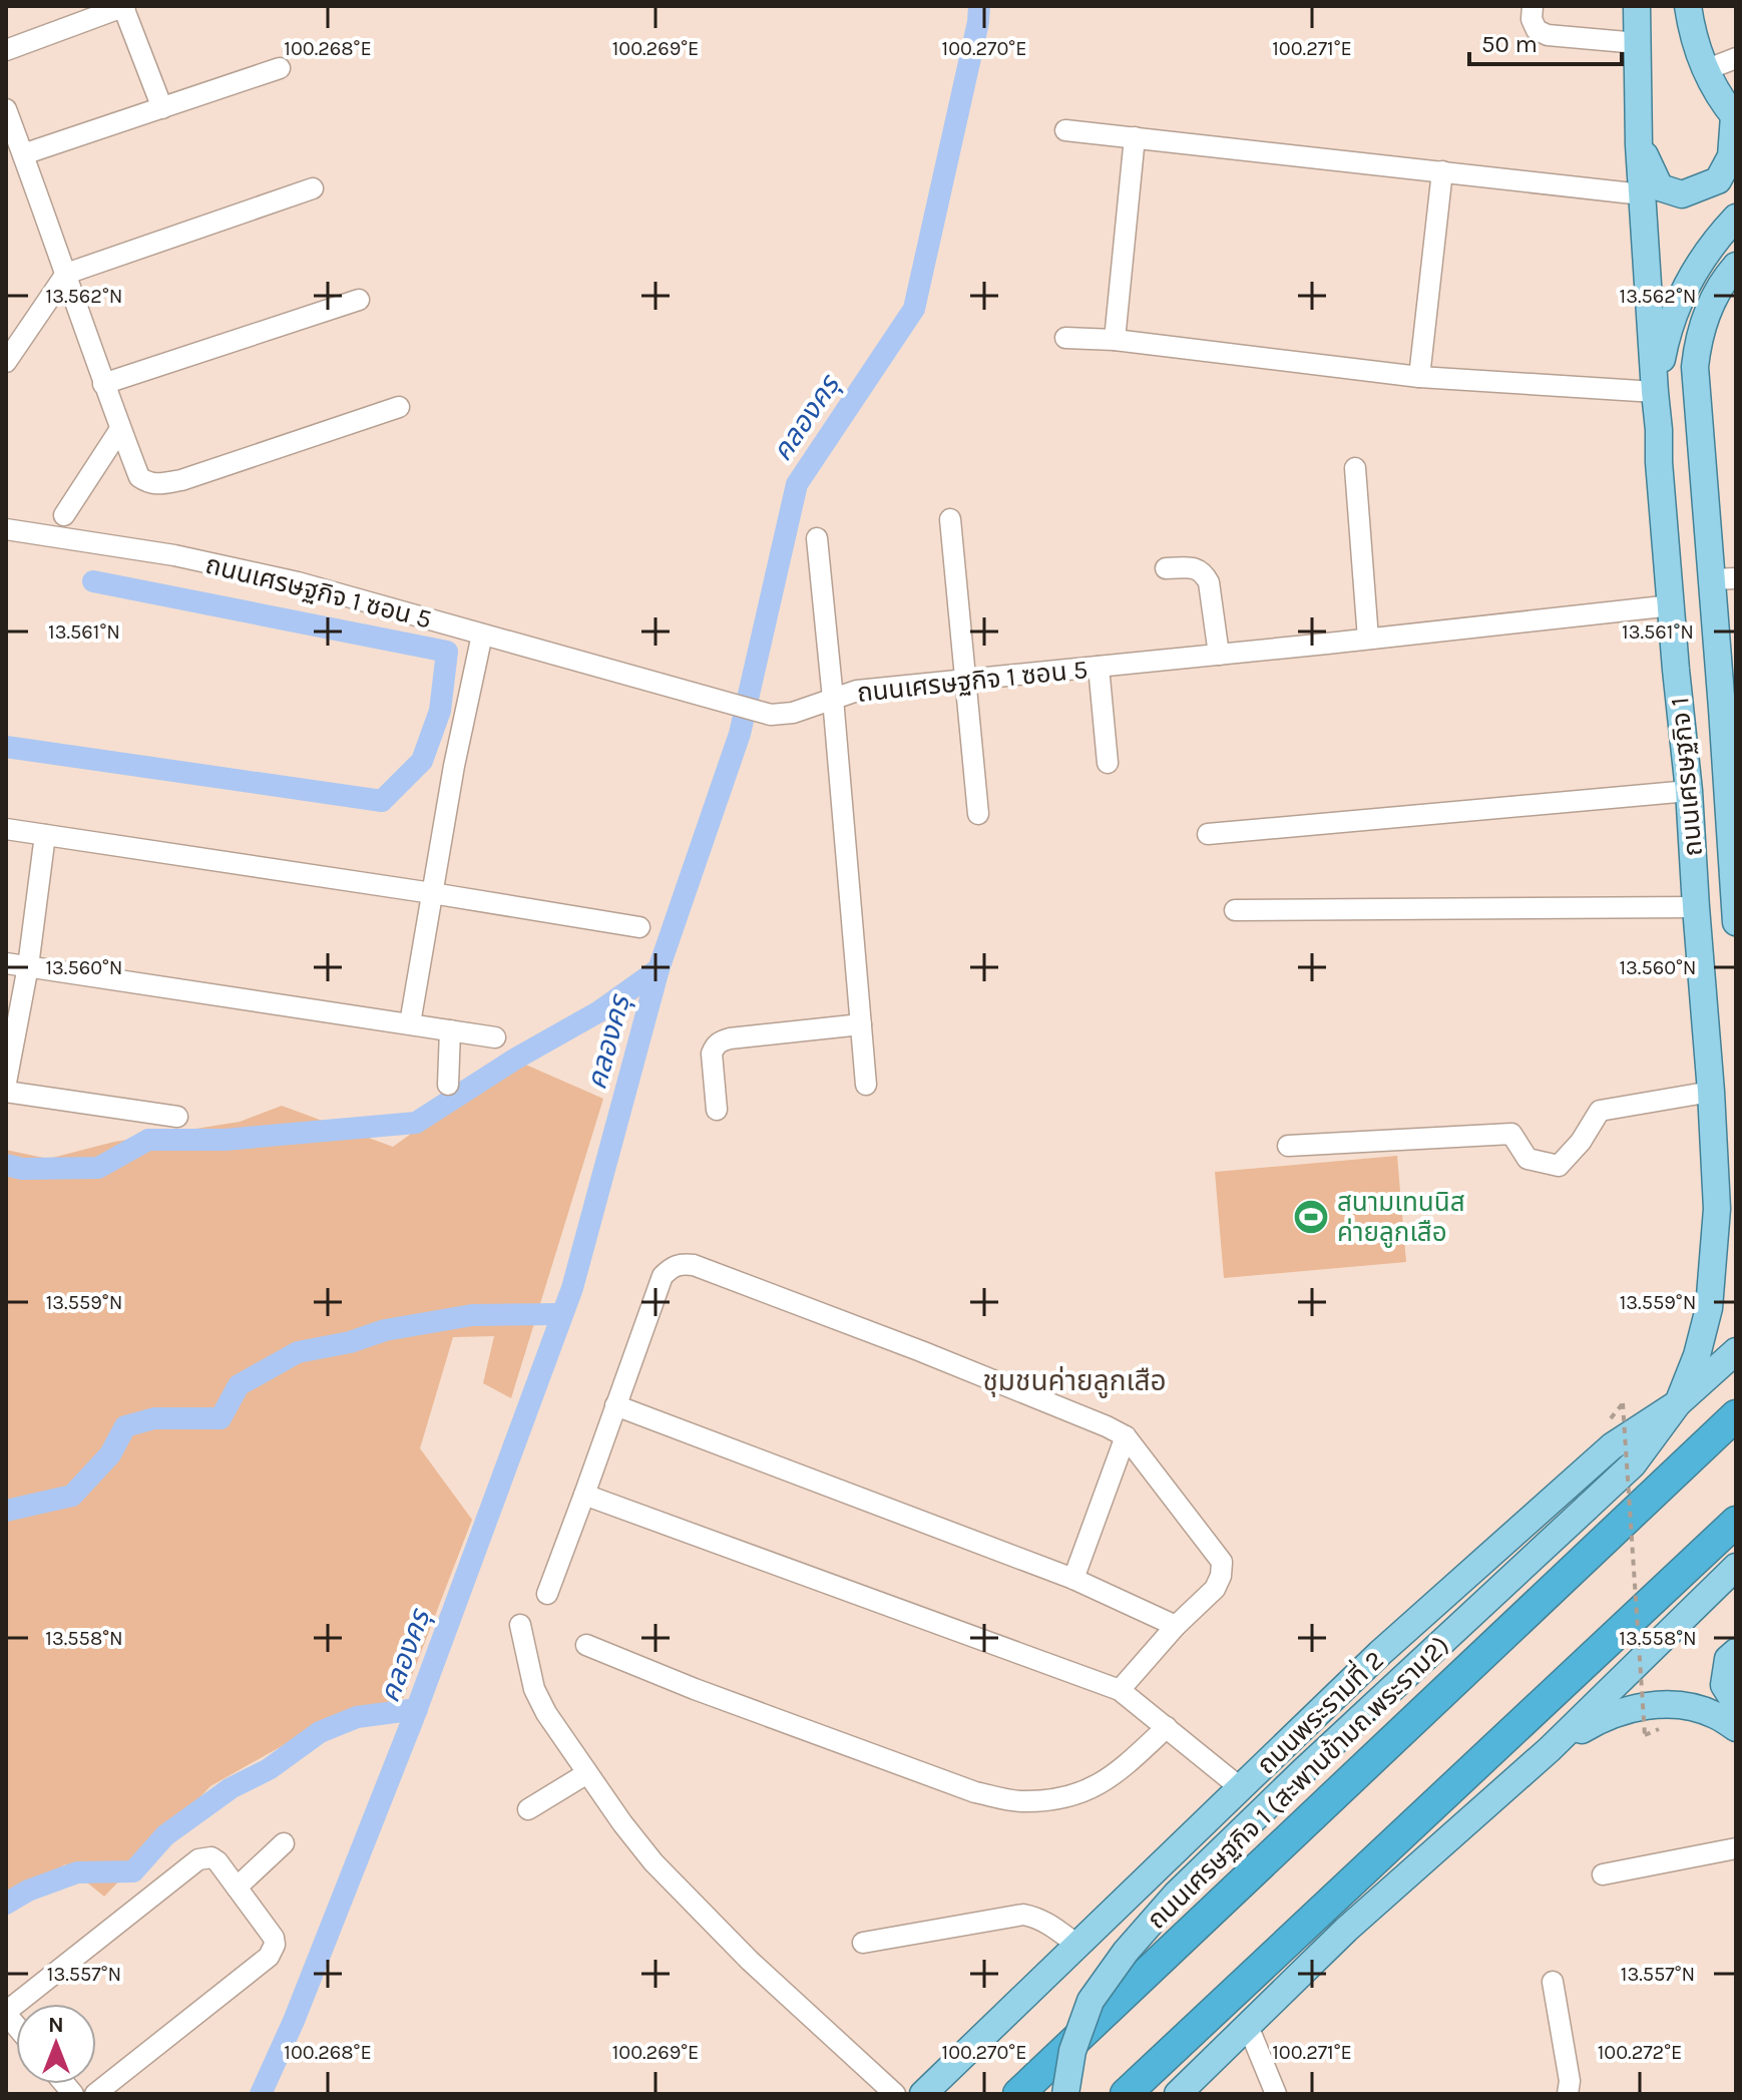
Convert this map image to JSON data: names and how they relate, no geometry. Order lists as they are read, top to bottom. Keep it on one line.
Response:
{"streets":{"main road":["ถนนเศรษฐกิจ 1","ถนนพระรามที่ 2","ถนนเศรษฐกิจ 1 (สะพานข้ามถ.พระราม2)"],"street":["ถนนเศรษฐกิจ 1 ซอน 5"]},"crossings":[["ถนนเศรษฐกิจ 1 ซอน 5","ถนนเศรษฐกิจ 1"],["ถนนเศรษฐกิจ 1","ถนนพระรามที่ 2"],["ถนนเศรษฐกิจ 1","ถนนเศรษฐกิจ 1 (สะพานข้ามถ.พระราม2)"]],"districts":["ชุมชนค่ายลูกเสือ"],"water":["คลองครุ"],"places":{"sports":["สนามเทนนิส ค่ายลูกเสือ"]},"scale_bar":"50 m","north":"top","coordinates":["100.268°E","100.269°E","100.270°E","100.271°E","13.562°N","13.561°N","13.560°N","13.559°N","13.558°N","13.557°N","100.272°E"]}
